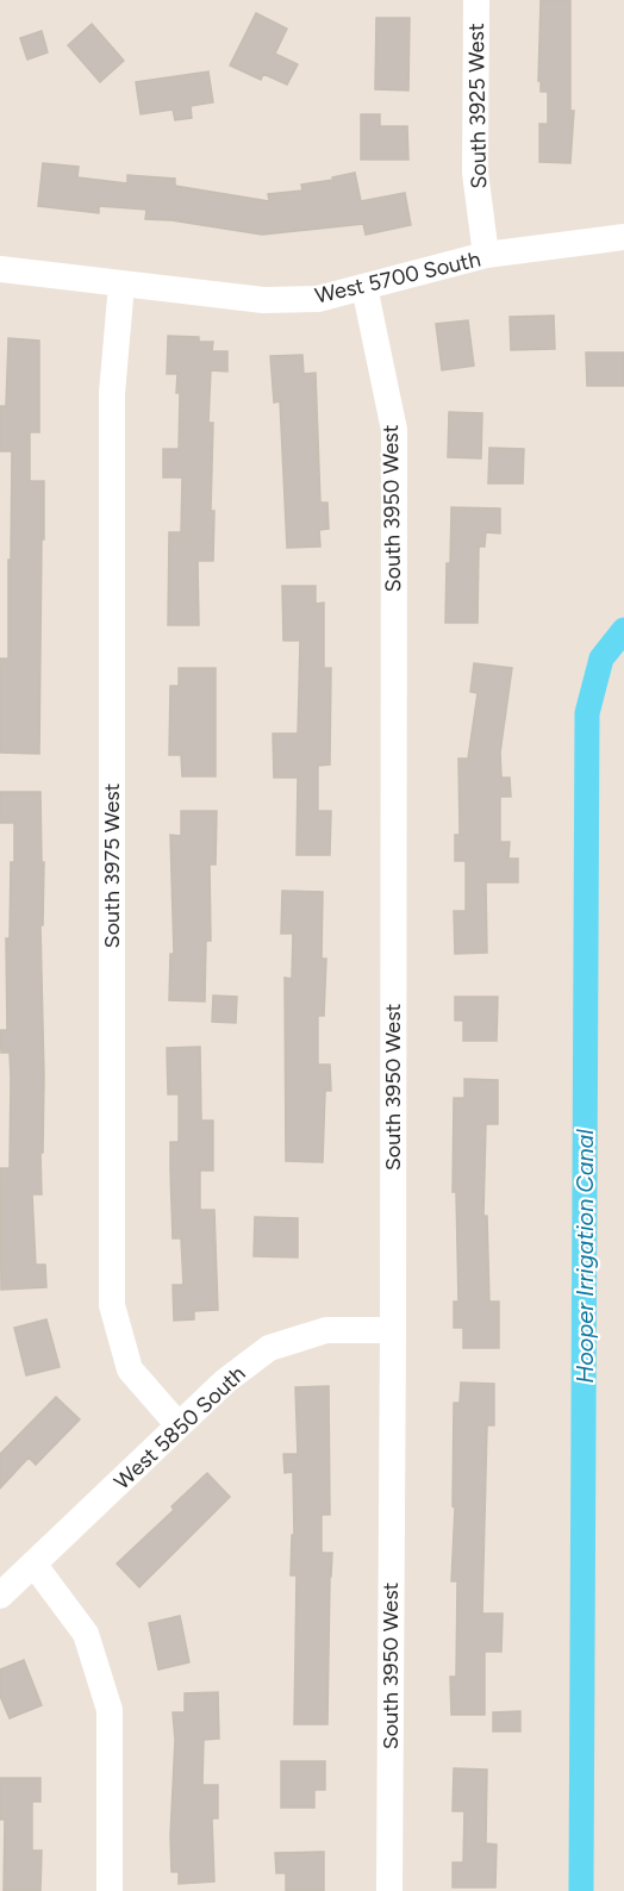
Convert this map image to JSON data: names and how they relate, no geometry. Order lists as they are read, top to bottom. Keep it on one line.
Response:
{"streets":{"street":["South 3925 West","West 5700 South","South 3950 West","South 3975 West","West 5850 South"]},"crossings":[["South 3925 West","West 5700 South"],["West 5700 South","South 3950 West"],["West 5700 South","South 3975 West"],["South 3950 West","West 5850 South"],["South 3975 West","West 5850 South"]],"water":["Hooper Irrigation Canal"]}
